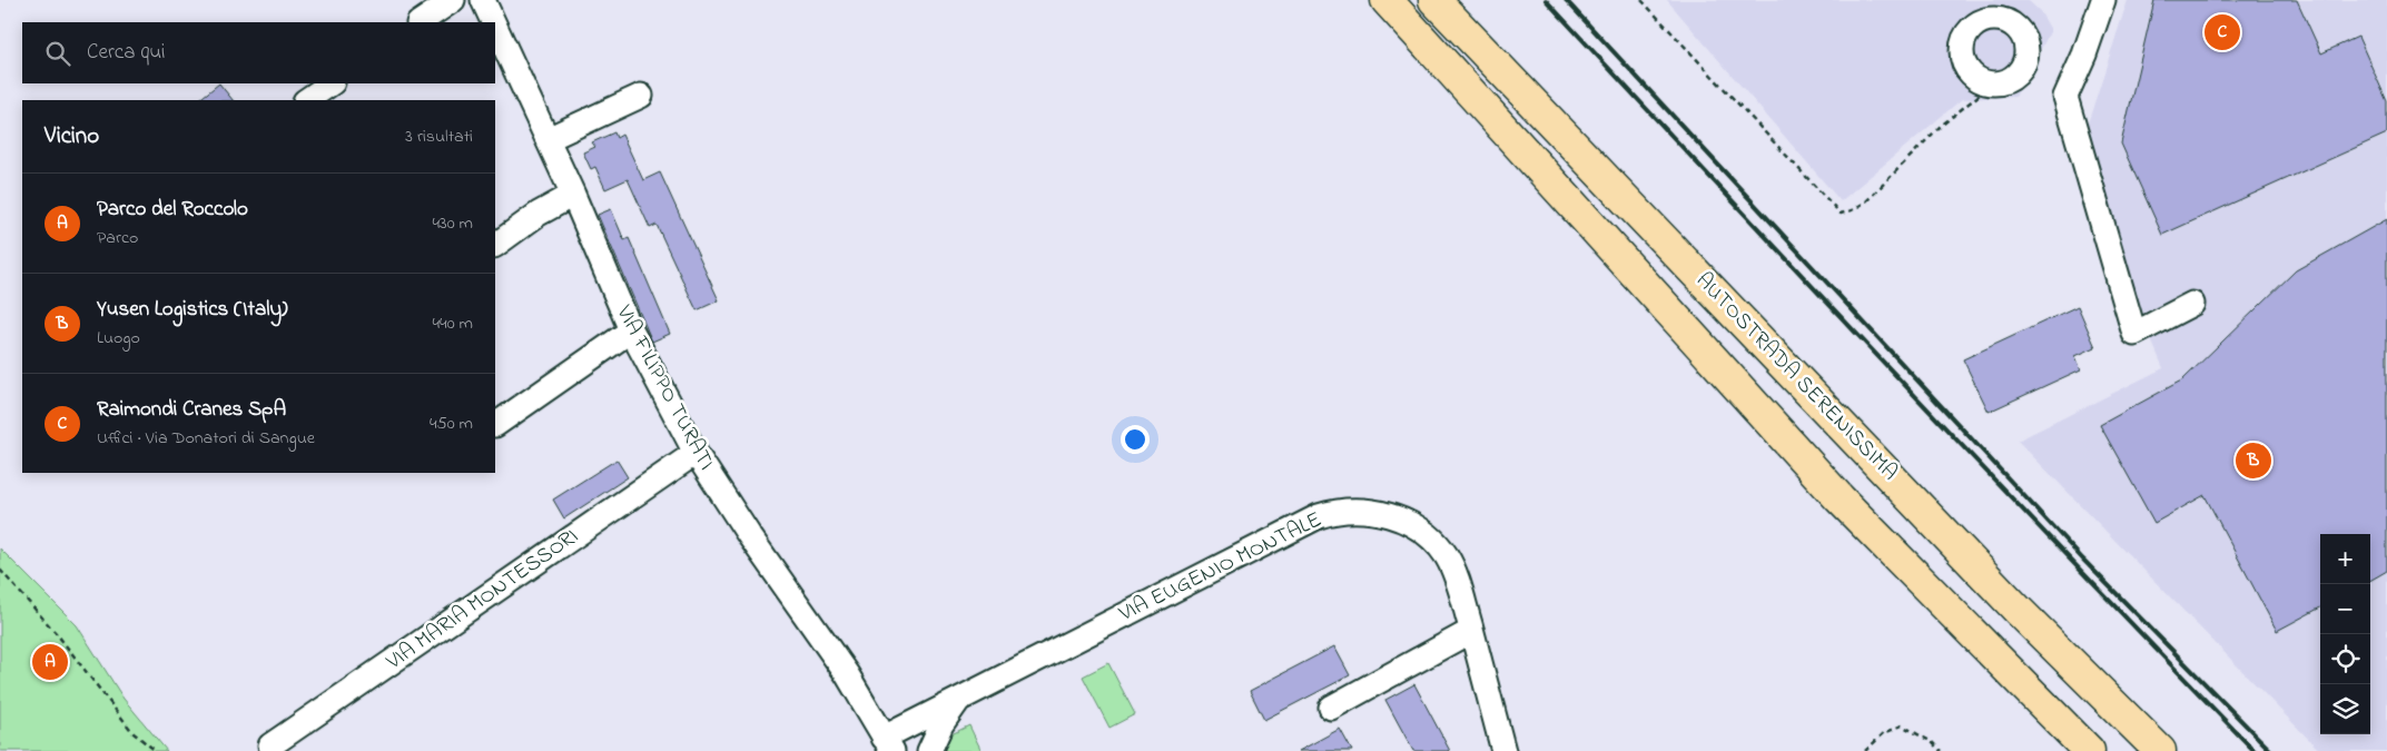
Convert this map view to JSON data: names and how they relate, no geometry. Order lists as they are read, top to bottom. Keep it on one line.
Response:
{"streets":{"highway":["AUTOSTRADA SERENISSIMA"],"street":["VIA FILIPPO TURATI","VIA EUGENIO MONTALE","VIA MARIA MONTESSORI"]},"crossings":[["VIA FILIPPO TURATI","VIA EUGENIO MONTALE"],["VIA FILIPPO TURATI","VIA MARIA MONTESSORI"]],"page":{"pins":["C","B","A"],"search":"Cerca qui","heading":["Vicino","3 risultati"],"list":[{"mark":"A","name":"Parco del Roccolo","note":"Parco","value":"430 m"},{"mark":"B","name":"Yusen Logistics (Italy)","note":"Luogo","value":"440 m"},{"mark":"C","name":"Raimondi Cranes SpA","note":"Uffici · Via Donatori di Sangue","value":"450 m"}],"map_buttons":["+","−"]}}
